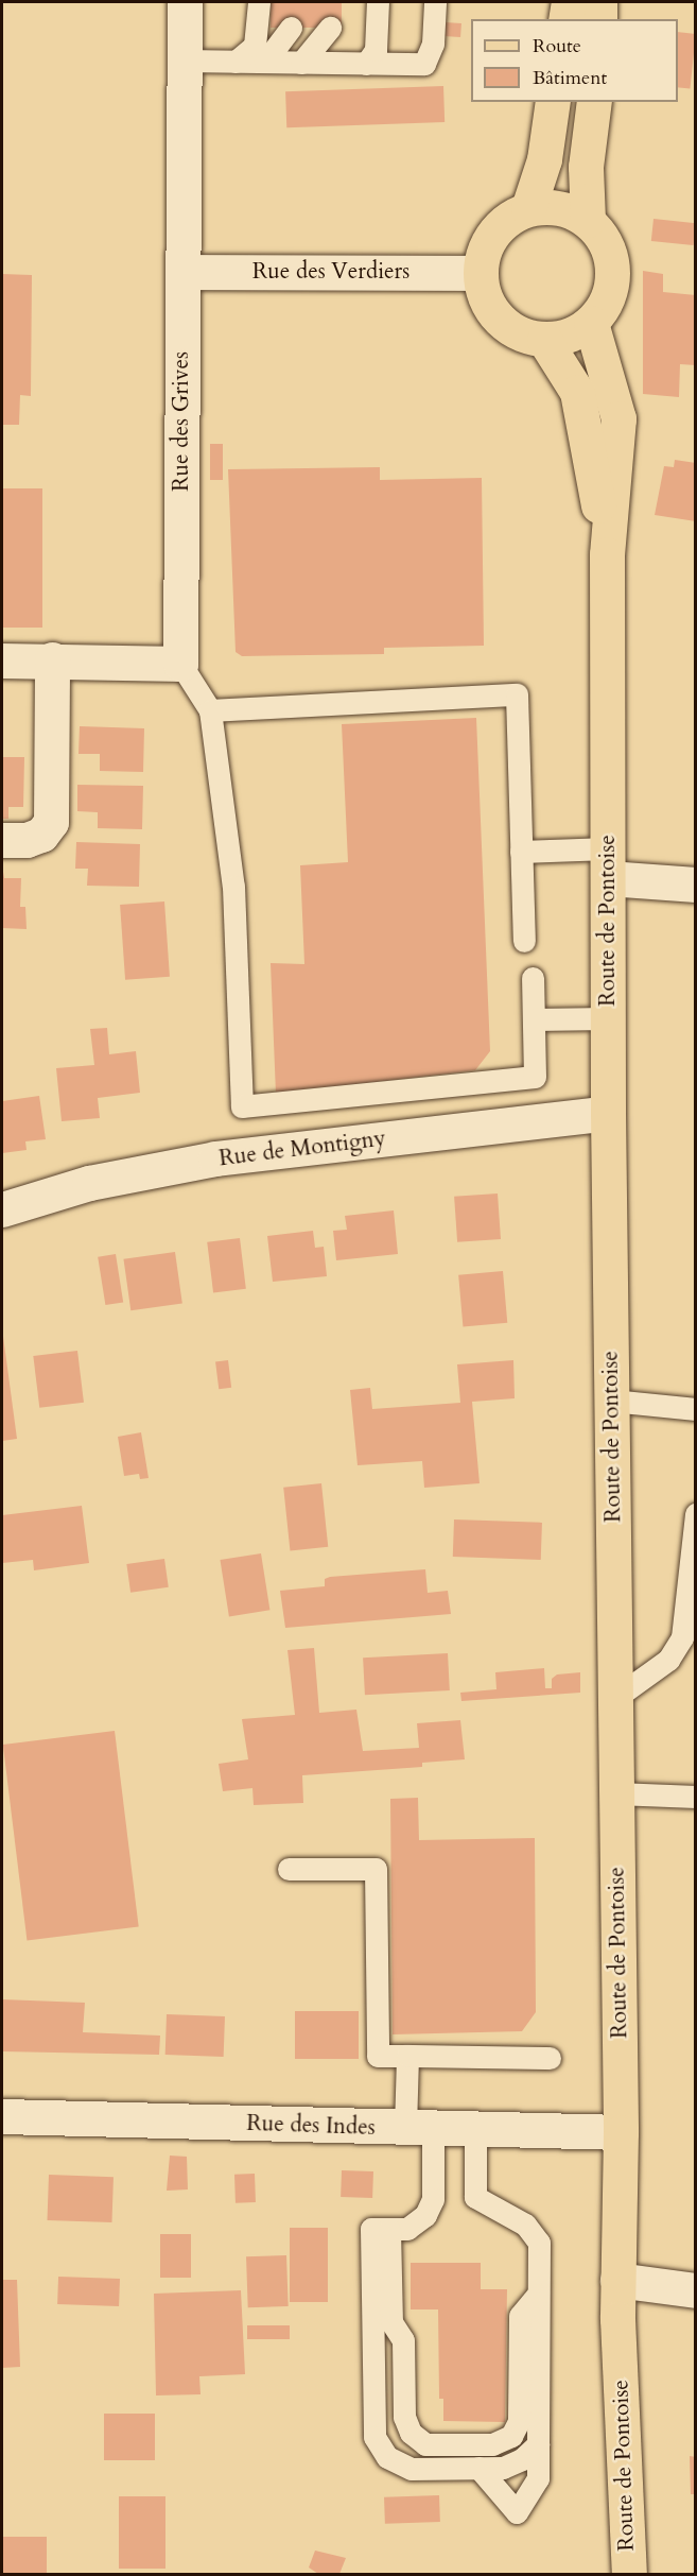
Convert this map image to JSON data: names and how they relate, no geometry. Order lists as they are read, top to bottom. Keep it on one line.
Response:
{"streets":{"main road":["Route de Pontoise"],"street":["Rue des Verdiers","Rue des Grives","Rue de Montigny","Rue des Indes"]},"crossings":[["Rue des Verdiers","Rue des Grives"],["Rue des Verdiers","Route de Pontoise"],["Route de Pontoise","Rue de Montigny"],["Route de Pontoise","Rue des Indes"]],"legend":["Route","Bâtiment"]}
